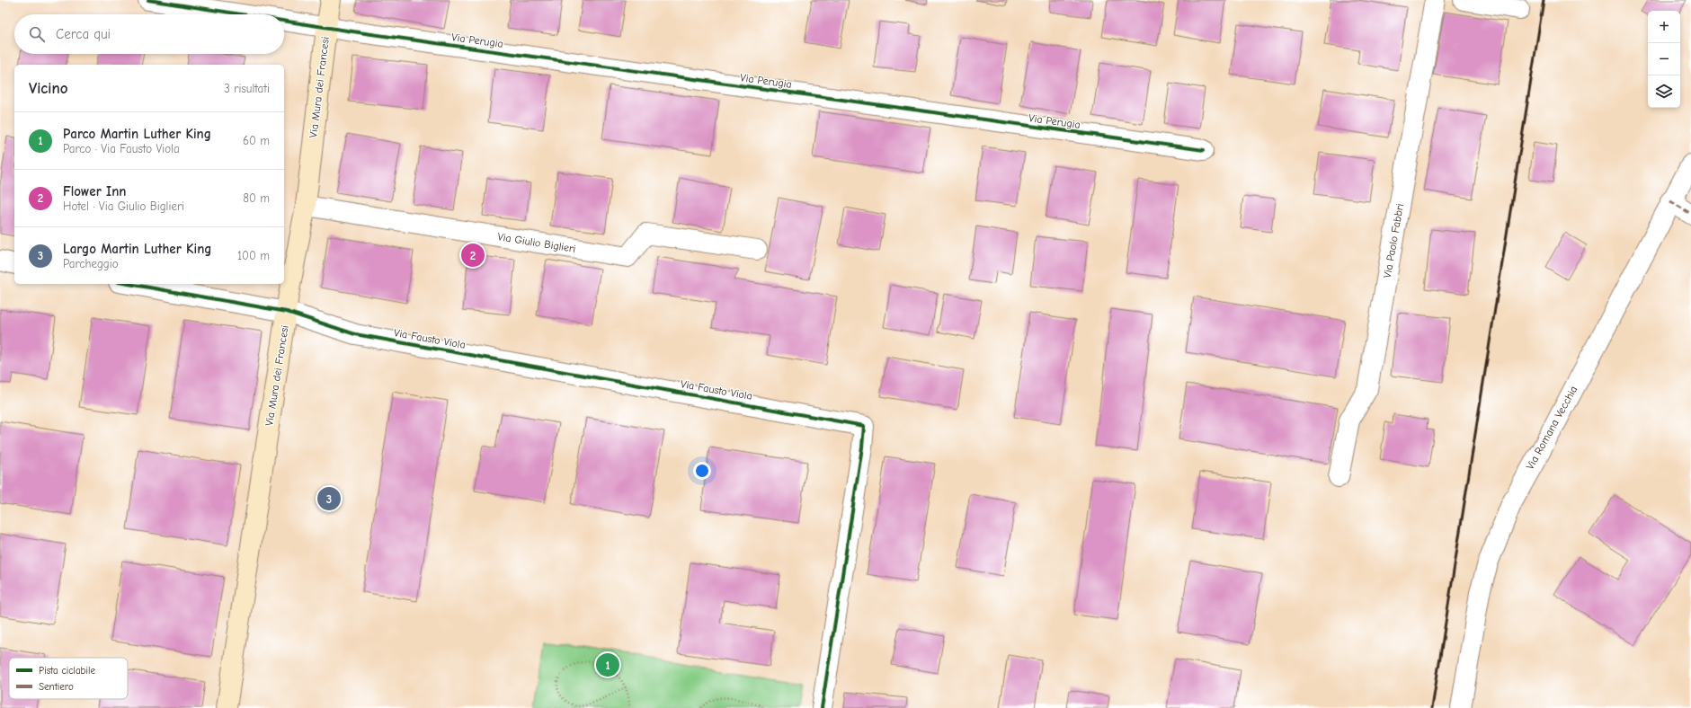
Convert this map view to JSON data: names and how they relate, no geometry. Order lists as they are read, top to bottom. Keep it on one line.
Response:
{"streets":{"street":["Via Perugia","Via Mura dei Francesi","Via Paolo Fabbri","Via Giulio Biglieri","Via Fausto Viola","Via Romana Vecchia"]},"crossings":[["Via Perugia","Via Mura dei Francesi"],["Via Mura dei Francesi","Via Giulio Biglieri"],["Via Mura dei Francesi","Via Fausto Viola"]],"legend":["Pista ciclabile","Sentiero"],"page":{"map_buttons":["+","−"],"search":"Cerca qui","heading":["Vicino","3 risultati"],"list":[{"mark":"1","name":"Parco Martin Luther King","note":"Parco · Via Fausto Viola","value":"60 m"},{"mark":"2","name":"Flower Inn","note":"Hotel · Via Giulio Biglieri","value":"80 m"},{"mark":"3","name":"Largo Martin Luther King","note":"Parcheggio","value":"100 m"}],"pins":["2","3","1"]}}
